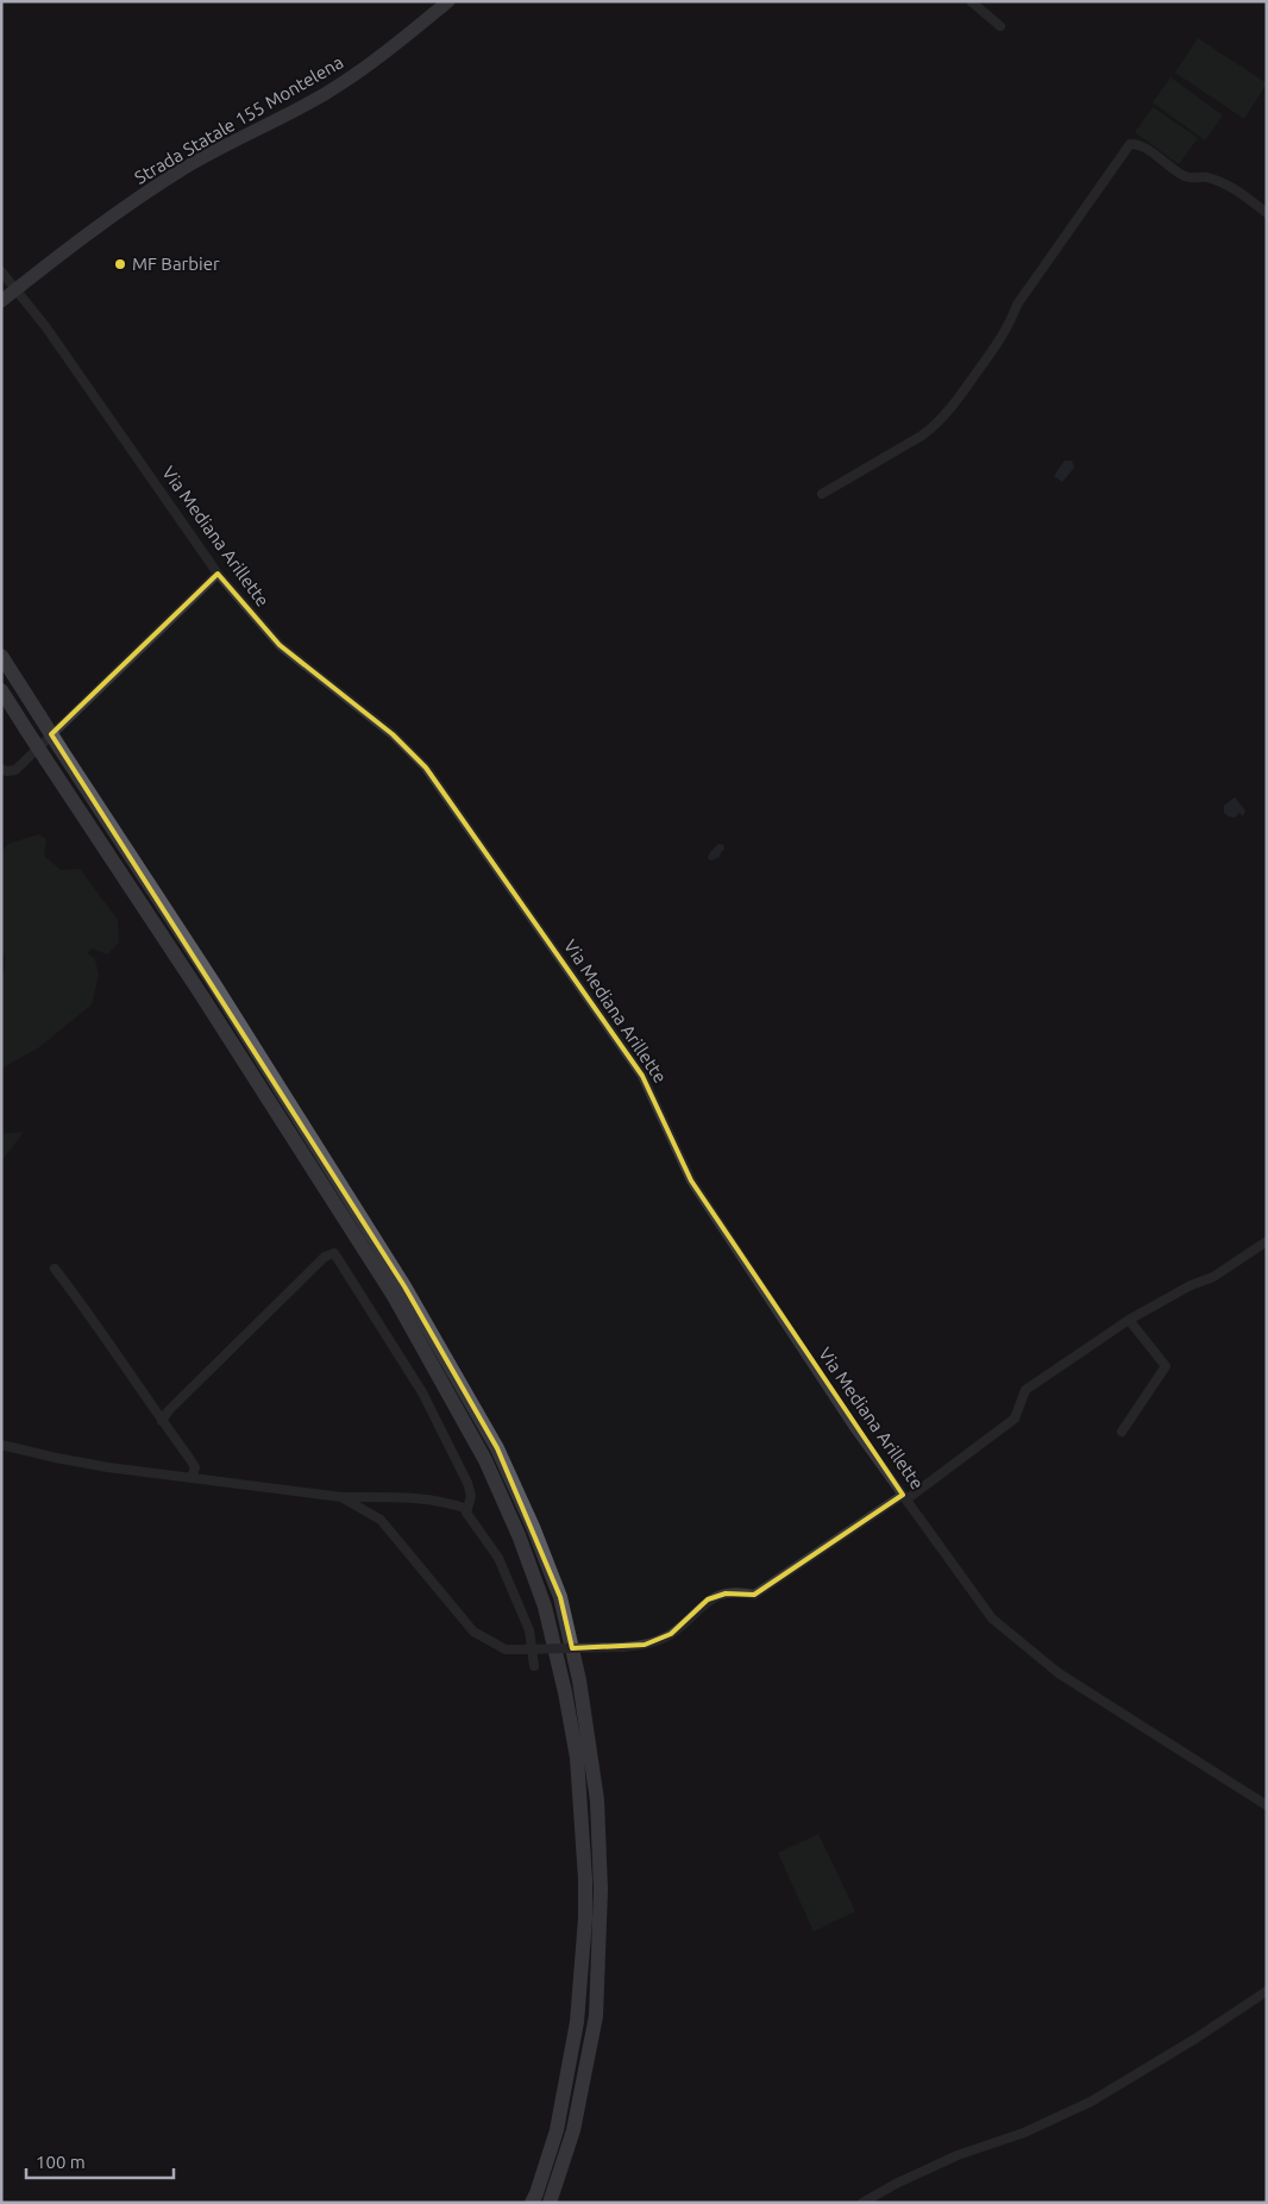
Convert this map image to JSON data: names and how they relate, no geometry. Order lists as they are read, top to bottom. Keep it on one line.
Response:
{"streets":{"main road":["Strada Statale 155 Montelena"],"street":["Via Mediana Arillette"]},"crossings":[["Strada Statale 155 Montelena","Via Mediana Arillette"]],"places":["MF Barbier"],"scale_bar":"100 m"}
